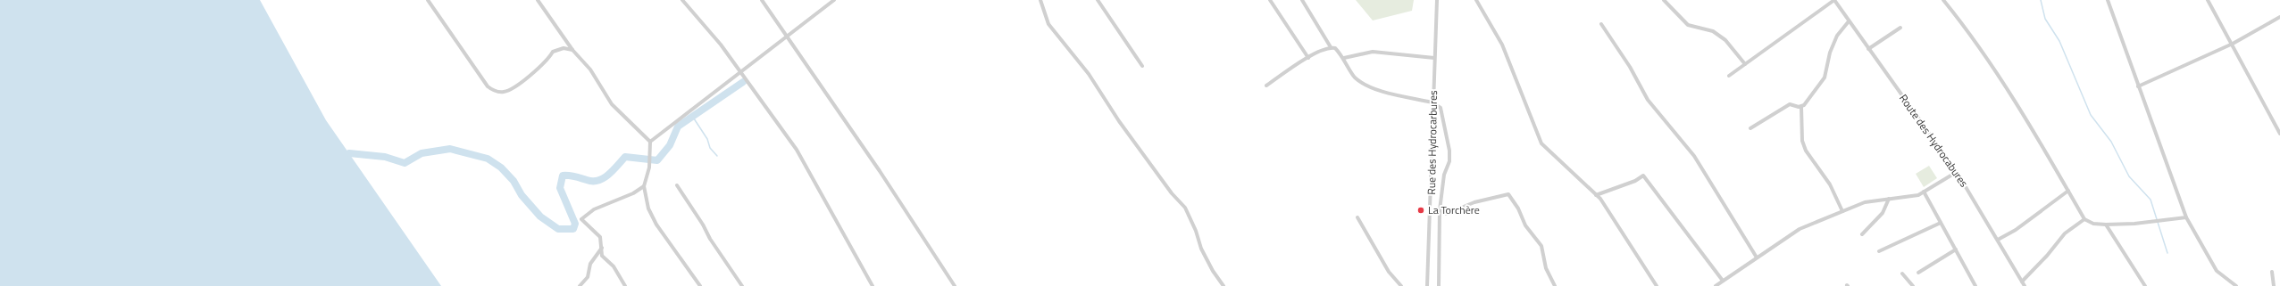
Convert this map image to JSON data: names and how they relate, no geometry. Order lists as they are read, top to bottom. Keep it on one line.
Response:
{"streets":{"street":["Route des Hydrocabures","Rue des Hydrocarbures"]},"places":["La Torchère"]}
